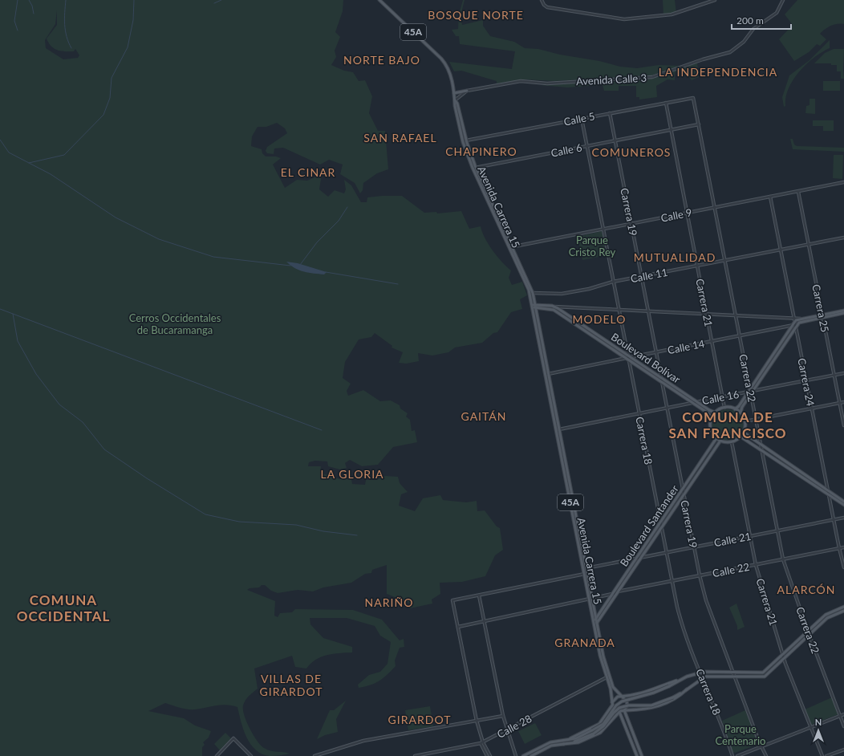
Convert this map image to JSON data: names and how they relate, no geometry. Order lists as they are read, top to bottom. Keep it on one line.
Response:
{"streets":{"main road":["45A","Avenida Carrera 15","Boulevard Bolívar","Boulevard Santander"],"street":["Avenida Calle 3","Calle 5","Calle 6","Carrera 19","Calle 9","Calle 11","Carrera 21","Carrera 25","Calle 14","Carrera 22","Carrera 24","Calle 16","Carrera 18","Calle 21","Calle 22","Calle 28"]},"crossings":[["45A","Avenida Calle 3"],["45A","Avenida Carrera 15"],["Avenida Calle 3","Avenida Carrera 15"],["Calle 5","Avenida Carrera 15"],["Calle 5","Carrera 19"],["Calle 5","Carrera 21"],["Calle 5","Carrera 22"],["Calle 5","Carrera 18"],["Calle 6","Avenida Carrera 15"],["Calle 6","Carrera 19"],["Calle 6","Carrera 21"],["Calle 6","Carrera 22"],["Calle 6","Carrera 18"],["Avenida Carrera 15","Calle 9"],["Avenida Carrera 15","Calle 11"],["Avenida Carrera 15","Calle 14"],["Avenida Carrera 15","Boulevard Bolívar"],["Avenida Carrera 15","Calle 16"],["Avenida Carrera 15","Boulevard Santander"],["Avenida Carrera 15","Calle 21"],["Avenida Carrera 15","Calle 22"],["Avenida Carrera 15","Calle 28"],["Carrera 19","Calle 9"],["Carrera 19","Calle 11"],["Carrera 19","Calle 14"],["Carrera 19","Boulevard Bolívar"],["Carrera 19","Calle 16"],["Carrera 19","Boulevard Santander"],["Carrera 19","Calle 21"],["Carrera 19","Calle 22"],["Calle 9","Carrera 21"],["Calle 9","Carrera 25"],["Calle 9","Carrera 22"],["Calle 9","Carrera 24"],["Calle 9","Carrera 18"],["Calle 11","Carrera 21"],["Calle 11","Carrera 25"],["Calle 11","Carrera 22"],["Calle 11","Carrera 24"],["Calle 11","Carrera 18"],["Carrera 21","Calle 14"],["Carrera 21","Boulevard Bolívar"],["Carrera 21","Calle 16"],["Carrera 21","Boulevard Santander"],["Carrera 21","Calle 21"],["Carrera 21","Calle 22"],["Carrera 25","Calle 16"],["Calle 14","Boulevard Bolívar"],["Calle 14","Carrera 22"],["Calle 14","Carrera 24"],["Calle 14","Carrera 18"],["Boulevard Bolívar","Calle 16"],["Boulevard Bolívar","Carrera 18"],["Boulevard Bolívar","Boulevard Santander"],["Carrera 22","Calle 16"],["Carrera 22","Calle 21"],["Carrera 22","Calle 22"],["Carrera 24","Calle 16"],["Carrera 24","Calle 21"],["Carrera 24","Calle 22"],["Calle 16","Carrera 18"],["Carrera 18","Boulevard Santander"],["Carrera 18","Calle 21"],["Carrera 18","Calle 22"],["Boulevard Santander","Calle 21"],["Boulevard Santander","Calle 22"]],"districts":["BOSQUE NORTE","NORTE BAJO","LA INDEPENDENCIA","SAN RAFAEL","CHAPINERO","COMUNEROS","EL CINAR","MUTUALIDAD","MODELO","GAITÁN","COMUNA DE SAN FRANCISCO","LA GLORIA","ALARCÓN","COMUNA OCCIDENTAL","NARIÑO","GRANADA","VILLAS DE GIRARDOT","GIRARDOT"],"parks":["Parque Cristo Rey","Cerros Occidentales de Bucaramanga","Parque Centenario"],"scale_bar":"200 m","north":"top"}
